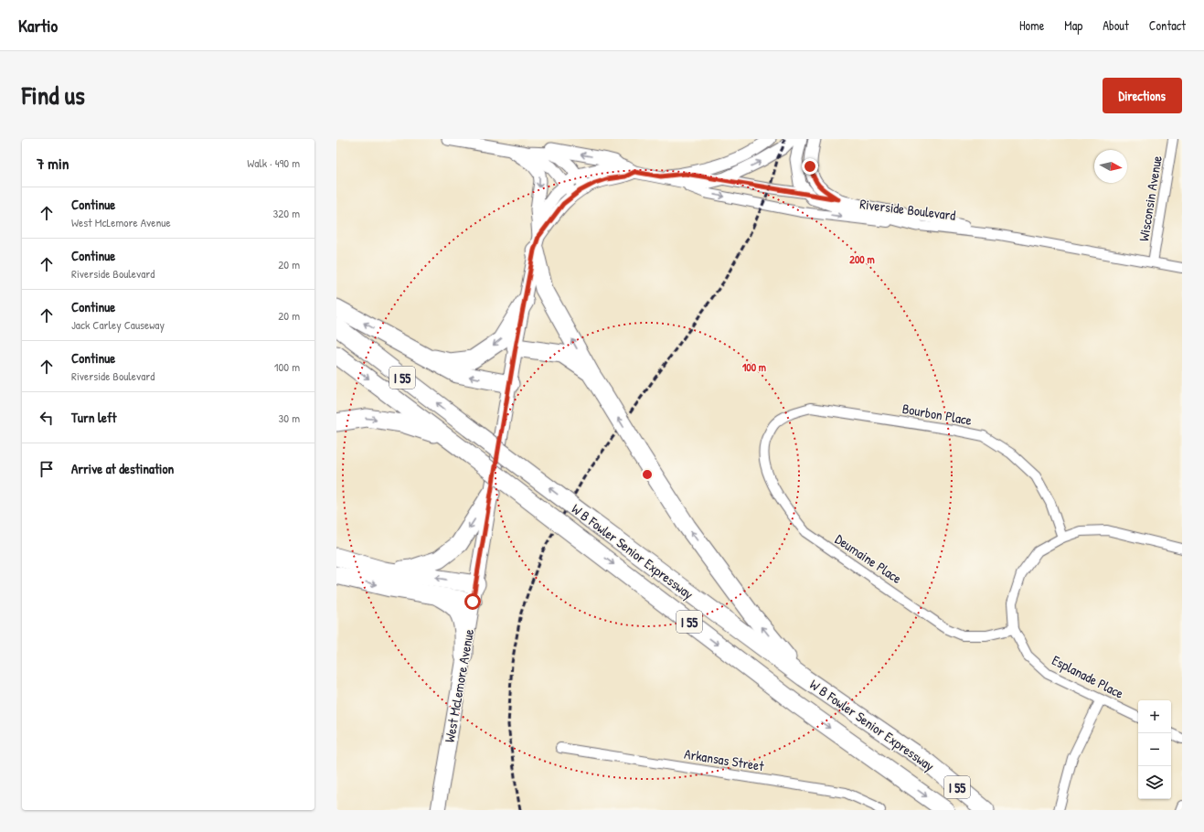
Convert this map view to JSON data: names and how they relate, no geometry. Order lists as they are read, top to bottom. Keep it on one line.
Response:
{"streets":{"highway":["I 55","W B Fowler Senior Expressway"],"main road":["West McLemore Avenue"],"street":["Wisconsin Avenue","Riverside Boulevard","Bourbon Place","Deumaine Place","Esplanade Place","Arkansas Street"]},"crossings":[["Wisconsin Avenue","Riverside Boulevard"],["Riverside Boulevard","West McLemore Avenue"],["Bourbon Place","Deumaine Place"],["Bourbon Place","Esplanade Place"],["Deumaine Place","Esplanade Place"]],"north":"right","page":{"header":"Kartio","nav":["Home","Map","About","Contact"],"title":"Find us","buttons":"Directions","heading":["7 min","Walk · 490 m"],"list":[["Continue","West McLemore Avenue","320 m"],["Continue","Riverside Boulevard","20 m"],["Continue","Jack Carley Causeway","20 m"],["Continue","Riverside Boulevard","100 m"],["Turn left","30 m"],"Arrive at destination"],"map_buttons":["+","−"]},"rings":["200 m","100 m"]}
